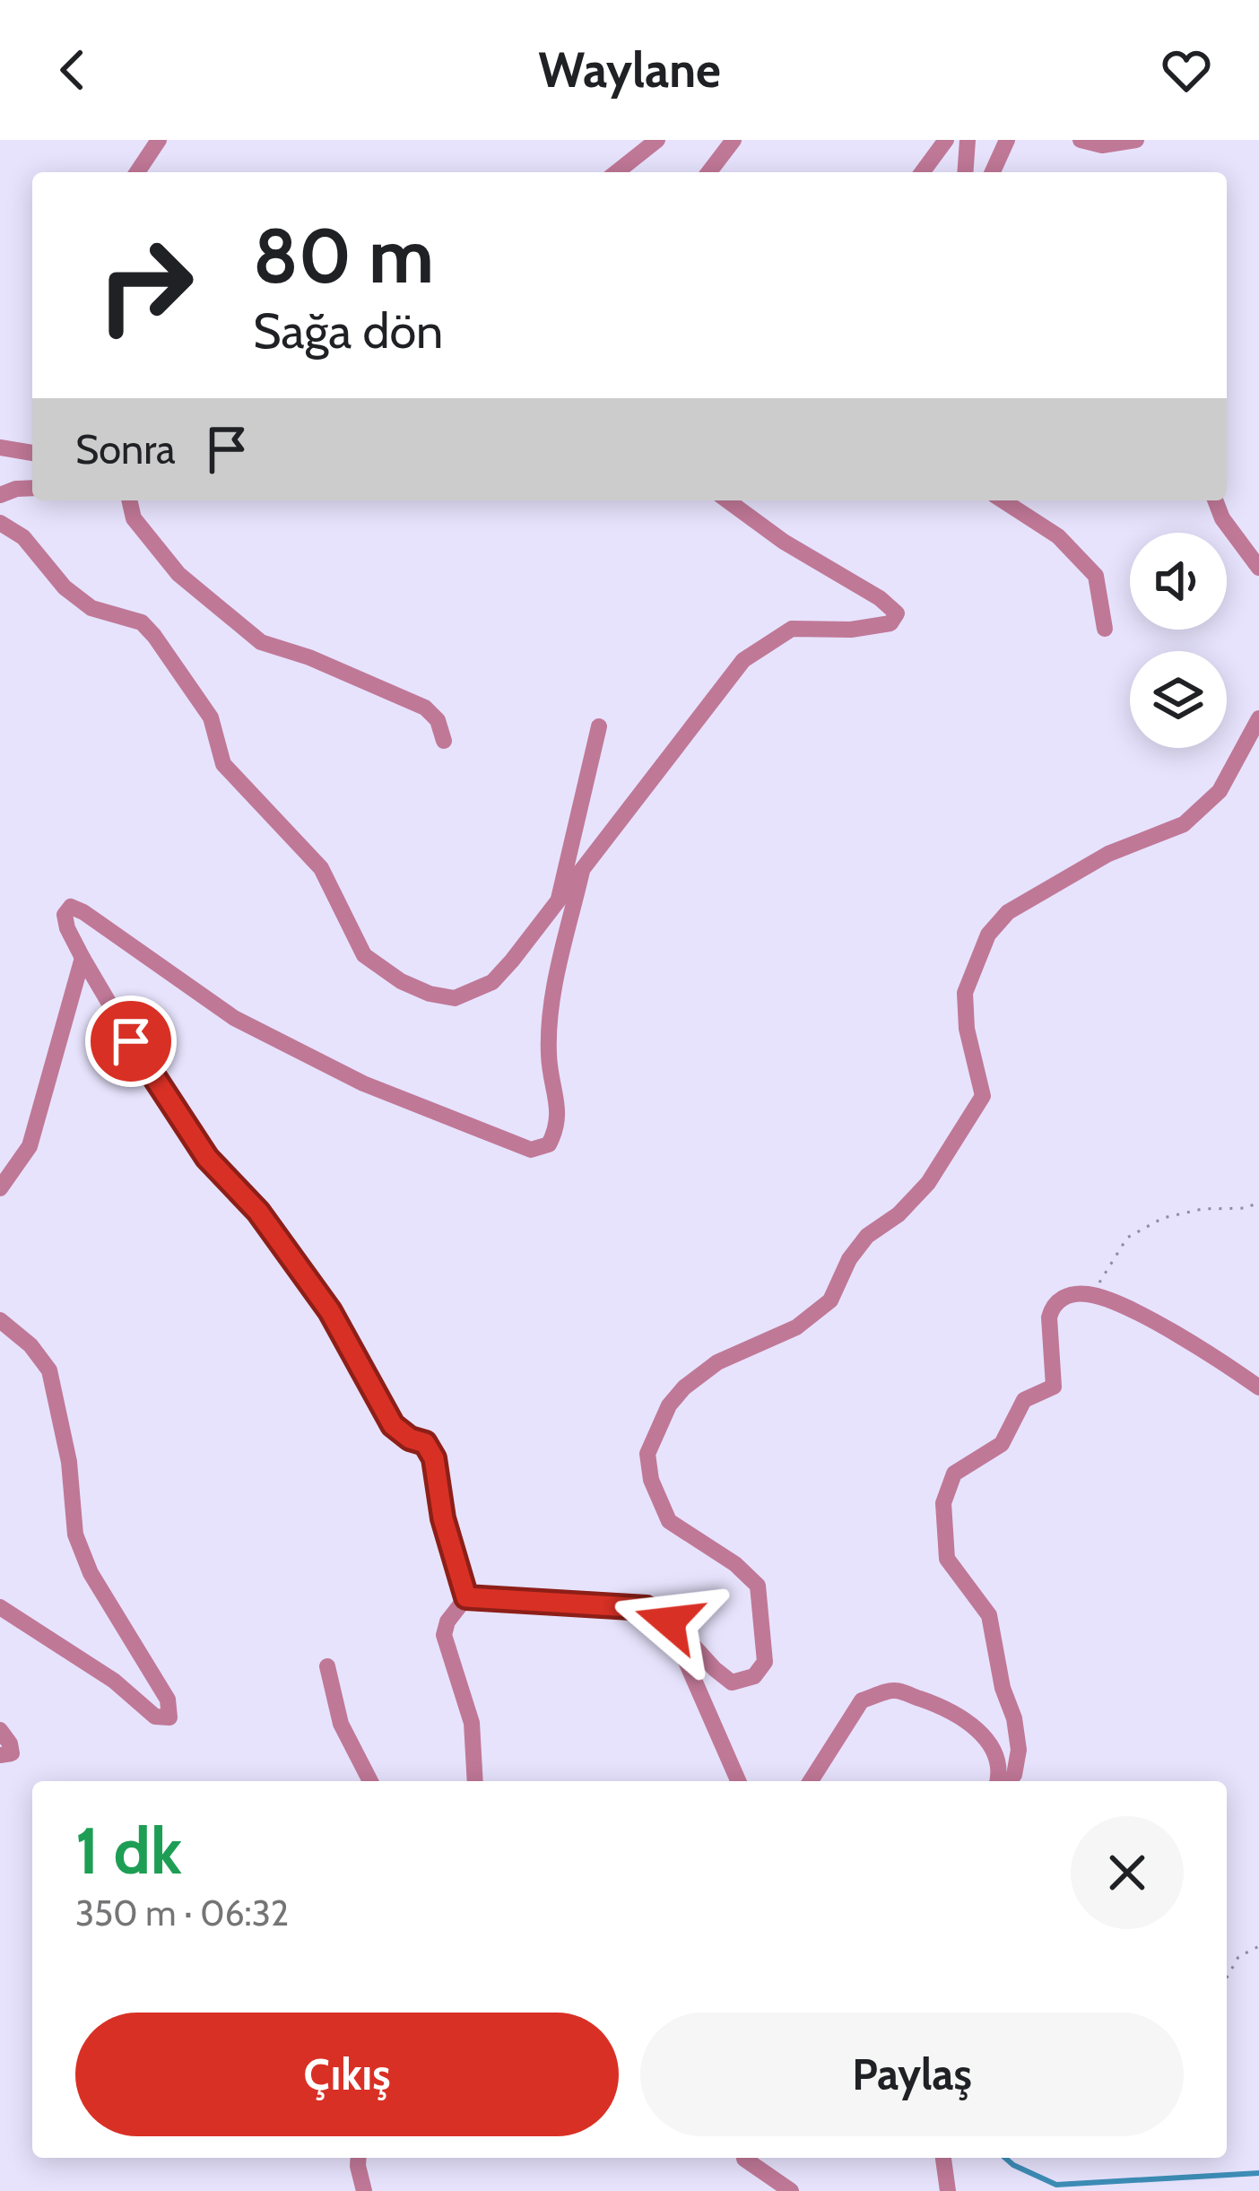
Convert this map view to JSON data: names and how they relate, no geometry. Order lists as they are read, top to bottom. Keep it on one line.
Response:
{"page":{"header":"Waylane","turn":["80 m","Sağa dön"],"then":"Sonra","heading":["1 dk","350 m · 06:32"],"buttons":["Çıkış","Paylaş"]}}
